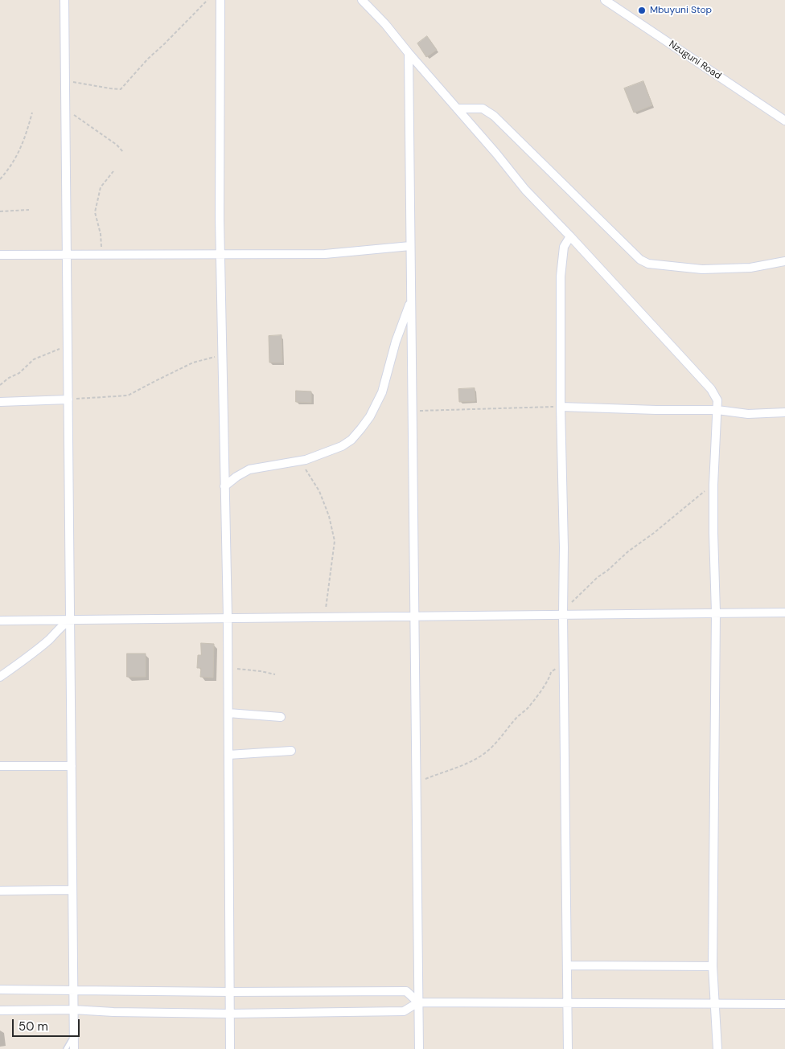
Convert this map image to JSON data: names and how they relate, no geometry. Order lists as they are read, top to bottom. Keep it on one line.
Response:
{"streets":{"street":["Nzuguni Road"]},"places":["Mbuyuni Stop"],"scale_bar":"50 m"}
